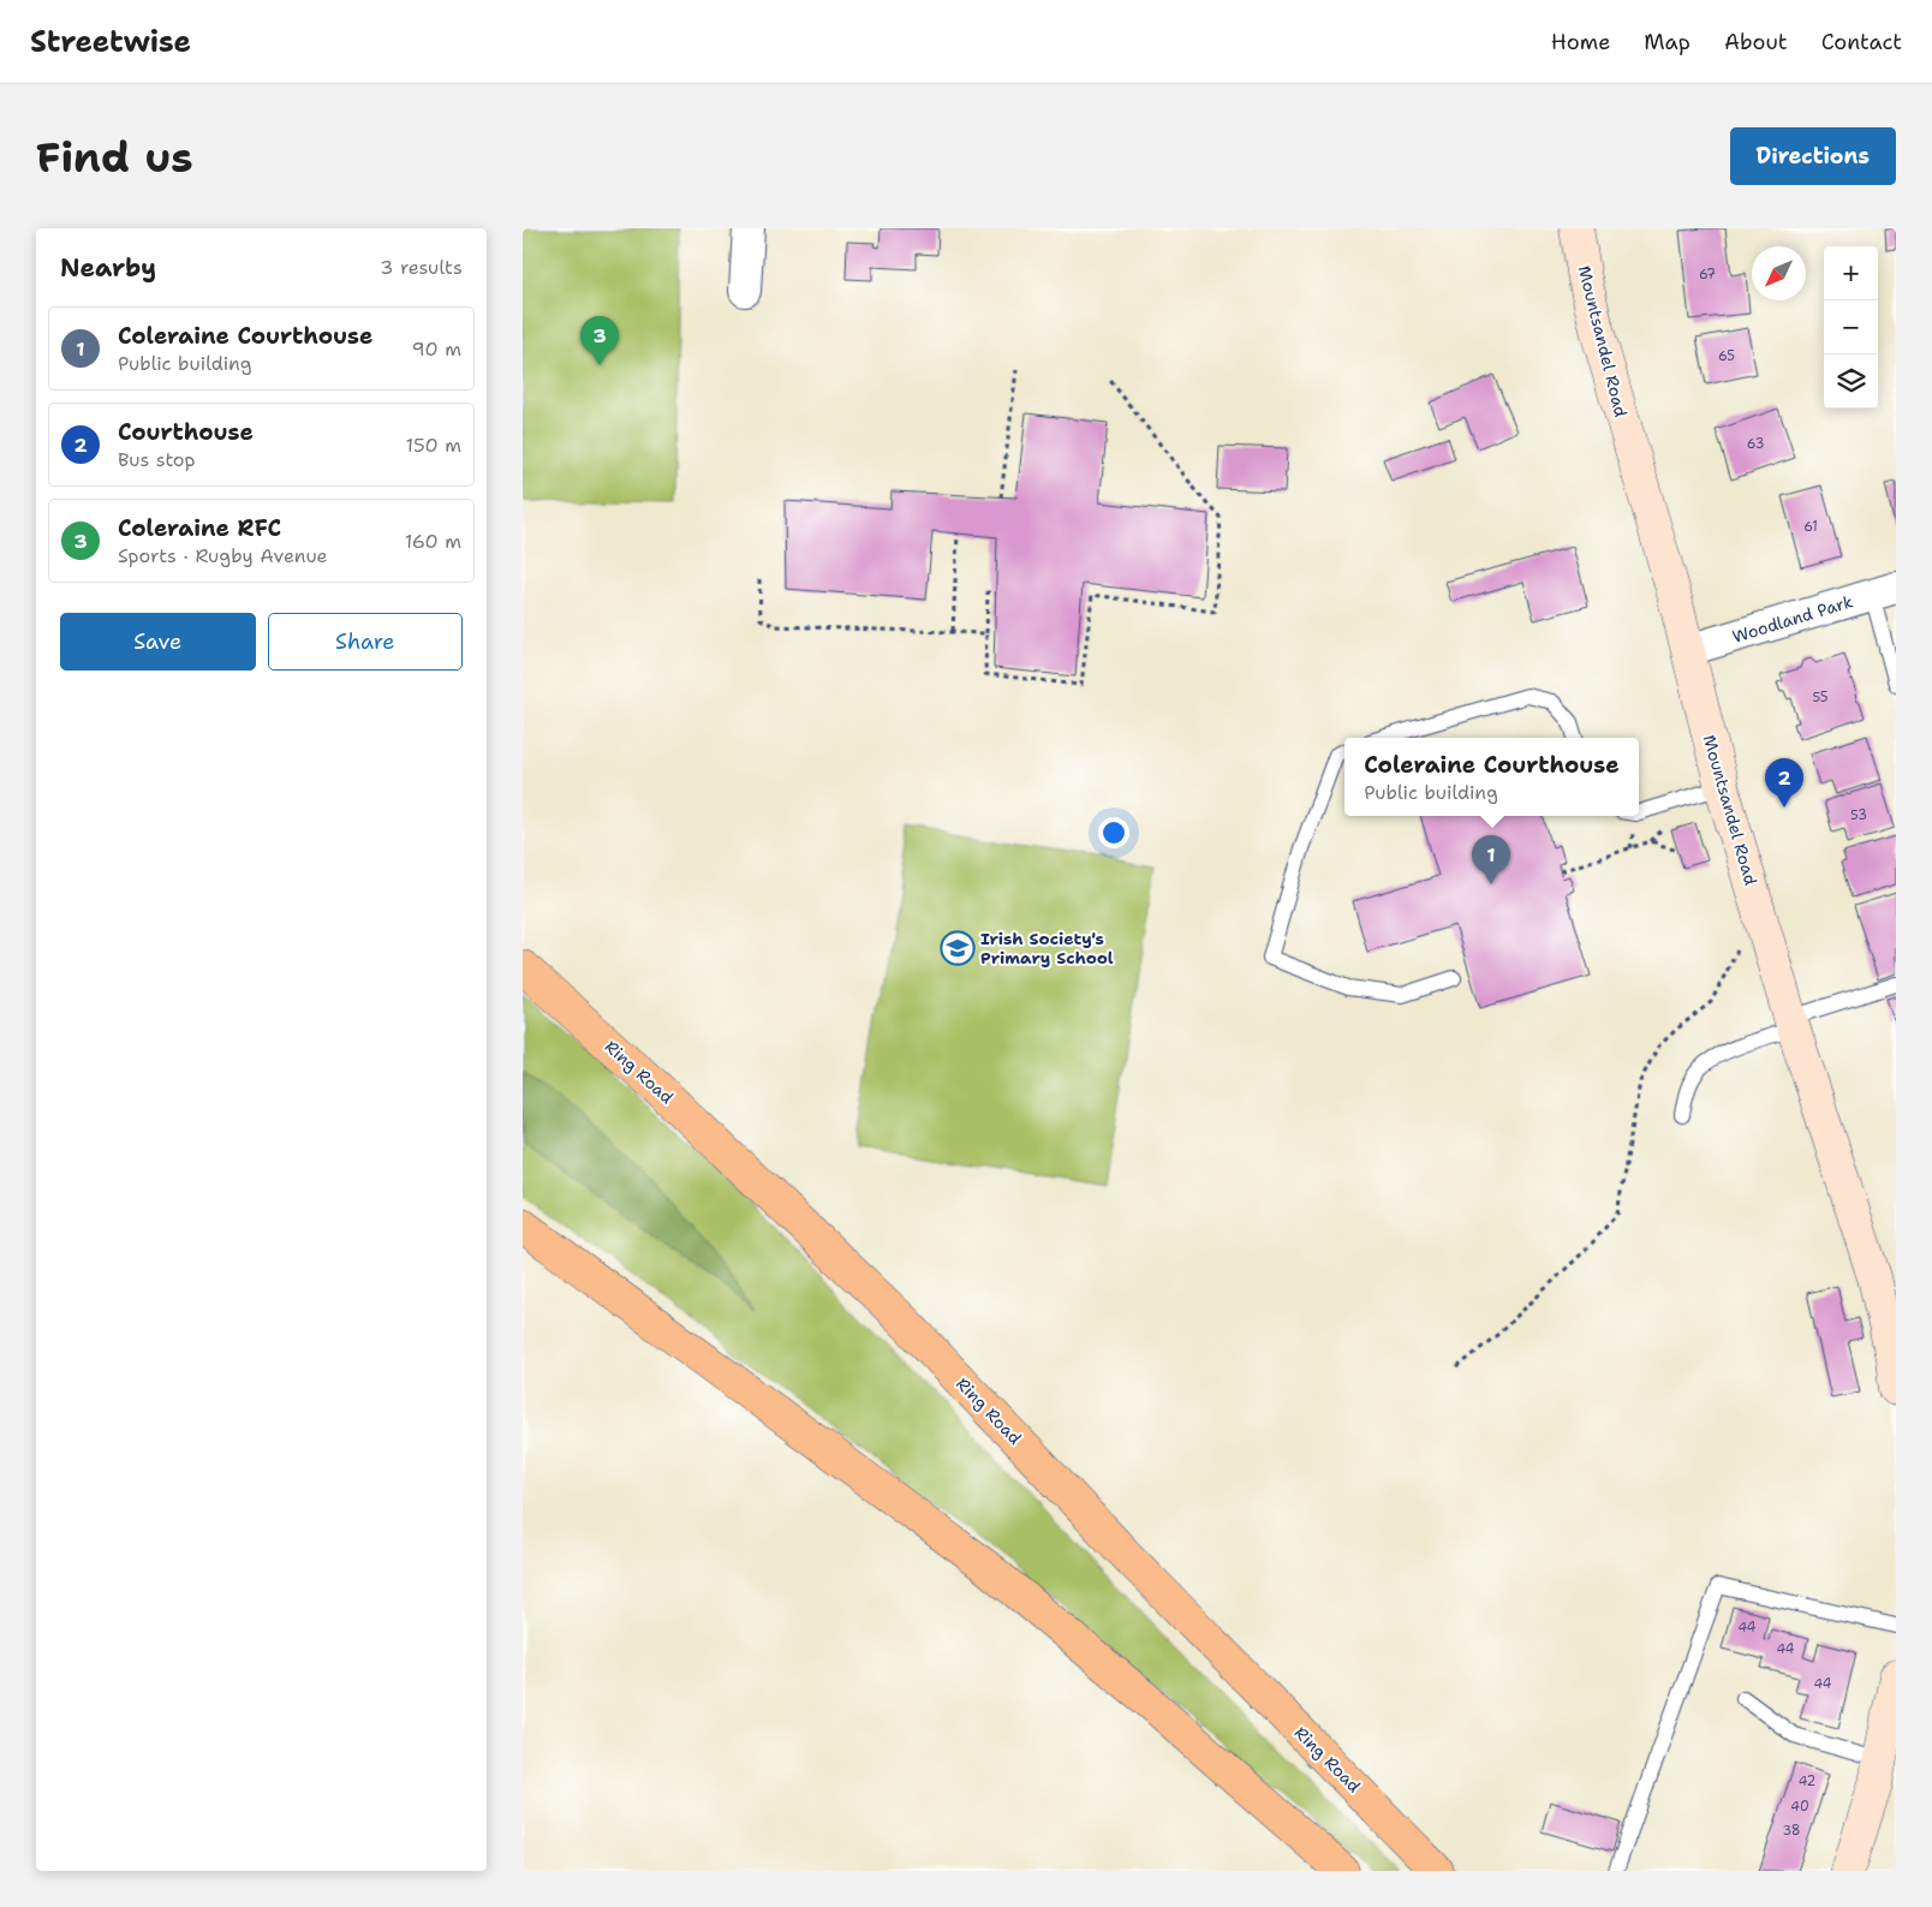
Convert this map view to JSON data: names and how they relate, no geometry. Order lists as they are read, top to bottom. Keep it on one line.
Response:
{"streets":{"highway":["Ring Road"],"street":["Mountsandel Road","Woodland Park"]},"crossings":[["Mountsandel Road","Woodland Park"]],"places":{"school or university":["Irish Society's Primary School"]},"house_numbers":["67","65","63","61","55","53","44","44","44","42","40","38"],"north":"bottom left","page":{"header":"Streetwise","nav":["Home","Map","About","Contact"],"buttons":["Directions",["Save","Share"]],"title":"Find us","heading":["Nearby","3 results"],"map_buttons":["+","−"],"list":[{"mark":"1","name":"Coleraine Courthouse","note":"Public building","value":"90 m"},{"mark":"2","name":"Courthouse","note":"Bus stop","value":"150 m"},{"mark":"3","name":"Coleraine RFC","note":"Sports · Rugby Avenue","value":"160 m"}],"pins":["3","2","1"],"popup":["Coleraine Courthouse","Public building"]}}
